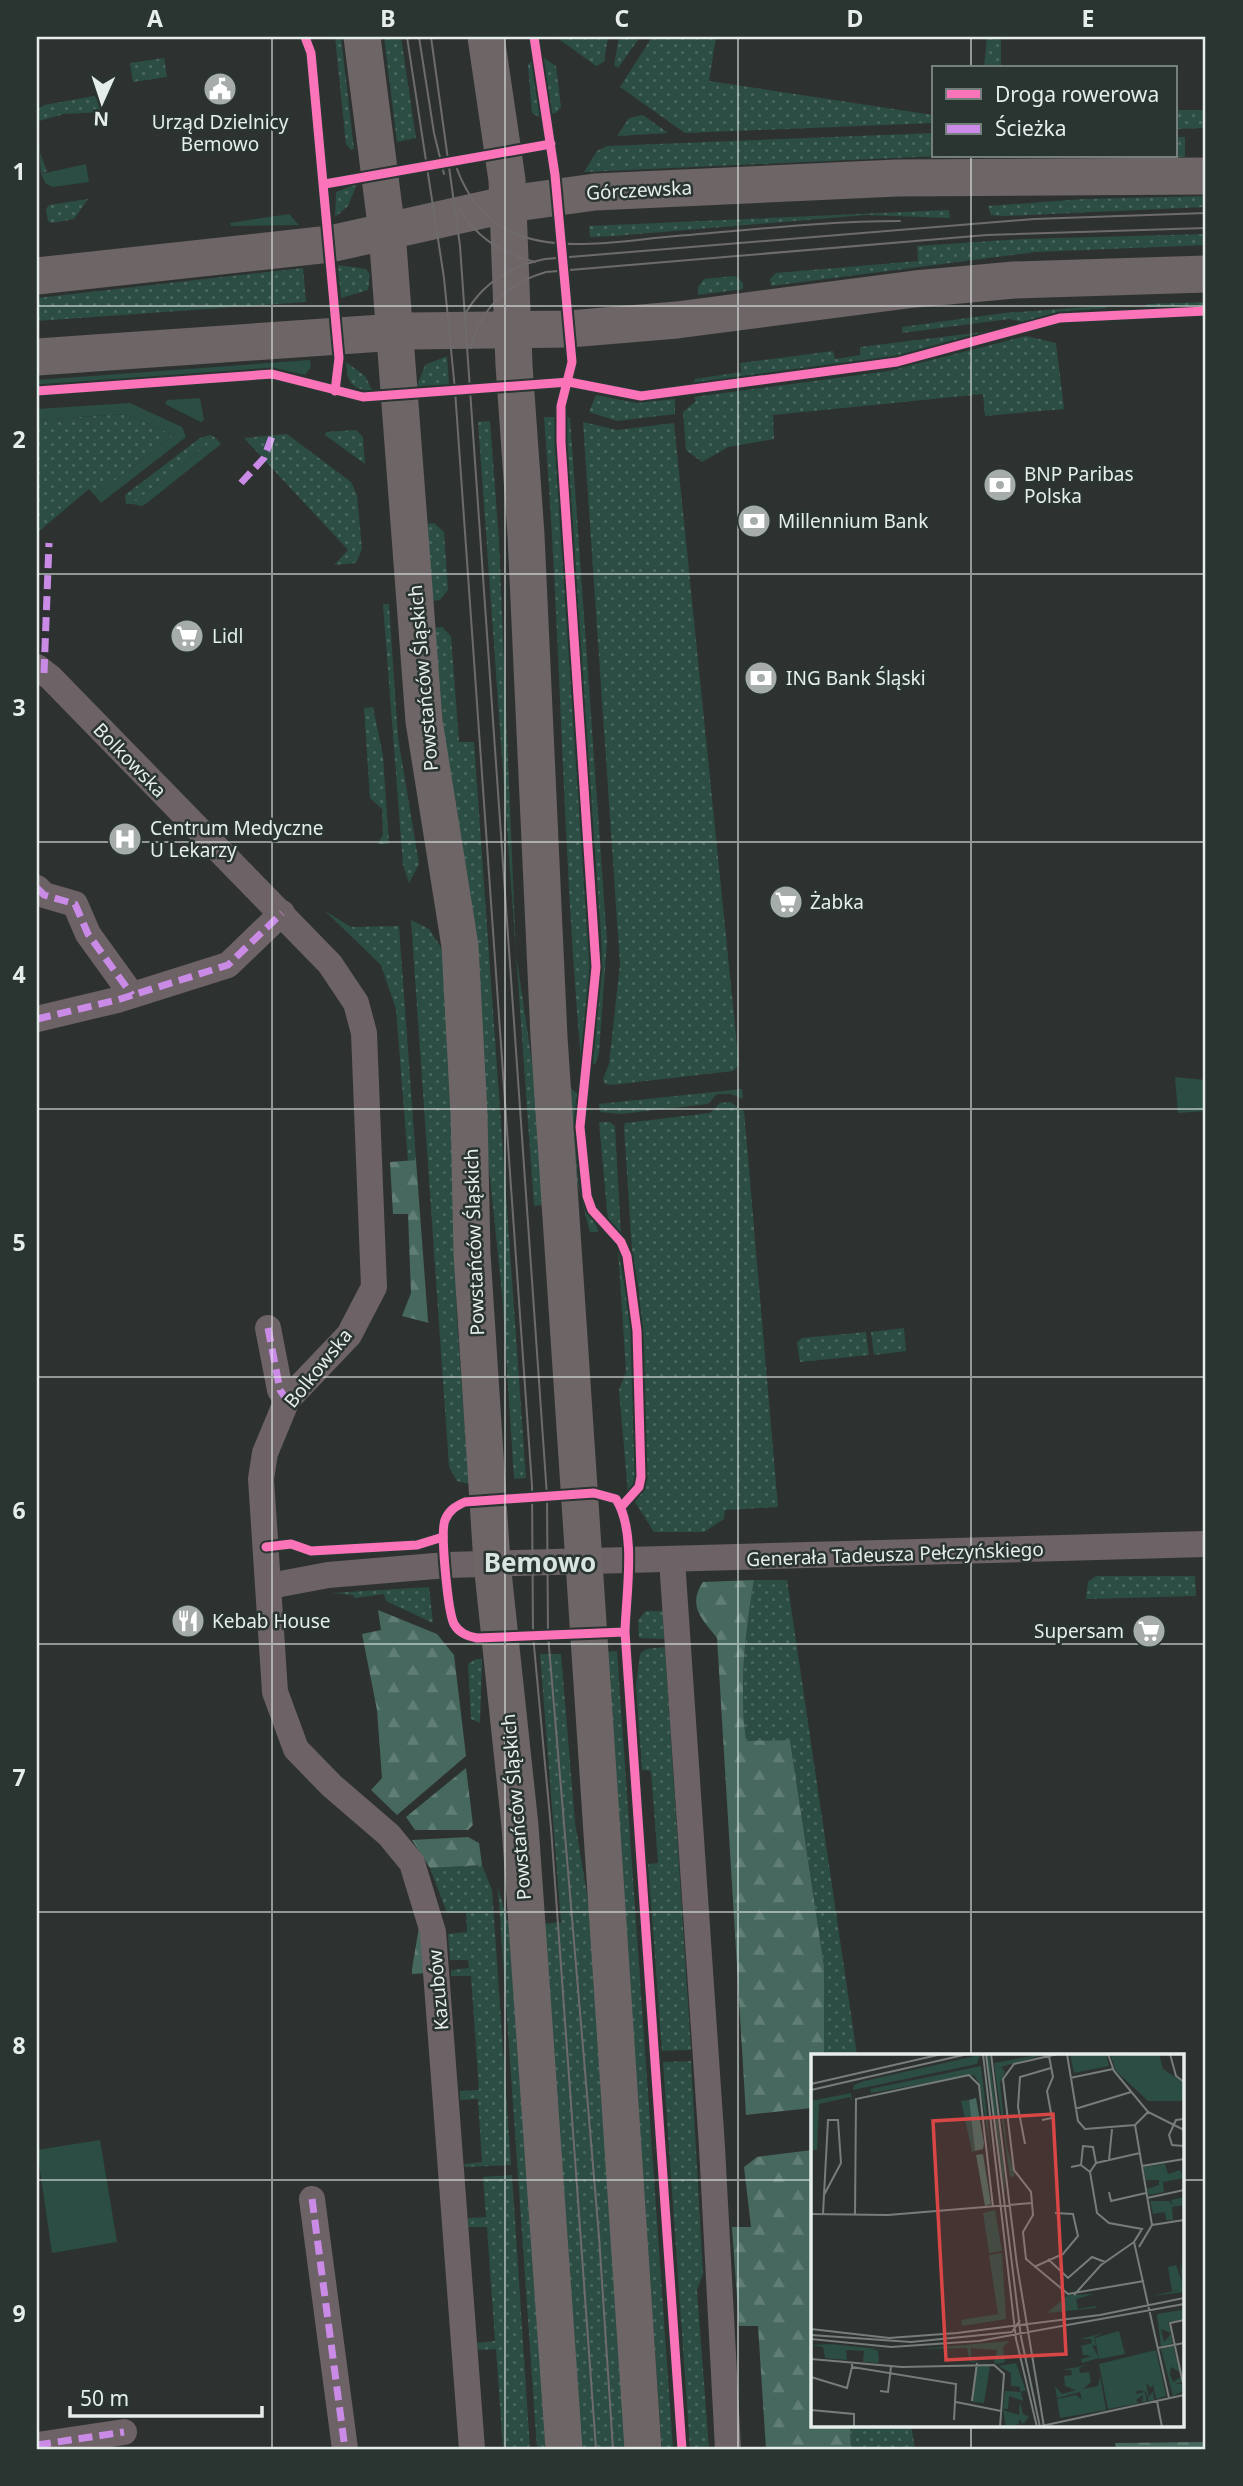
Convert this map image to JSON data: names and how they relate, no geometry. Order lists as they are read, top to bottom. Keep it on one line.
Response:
{"streets":{"main road":["Górczewska","Powstańców Śląskich"],"street":["Bolkowska","Generała Tadeusza Pełczyńskiego","Kazubów"]},"crossings":[["Górczewska","Powstańców Śląskich"],["Powstańców Śląskich","Generała Tadeusza Pełczyńskiego"],["Bolkowska","Kazubów"]],"districts":["Bemowo"],"places":{"public building":["Urząd Dzielnicy Bemowo"],"bank":["BNP Paribas Polska","Millennium Bank","ING Bank Śląski"],"supermarket":["Lidl","Żabka","Supersam"],"hospital":["Centrum Medyczne U Lekarzy"],"restaurant":["Kebab House"]},"legend":["Droga rowerowa","Ścieżka"],"scale_bar":"50 m","north":"bottom","grid":{"columns":["A","B","C","D","E"],"rows":["1","2","3","4","5","6","7","8","9"]}}
